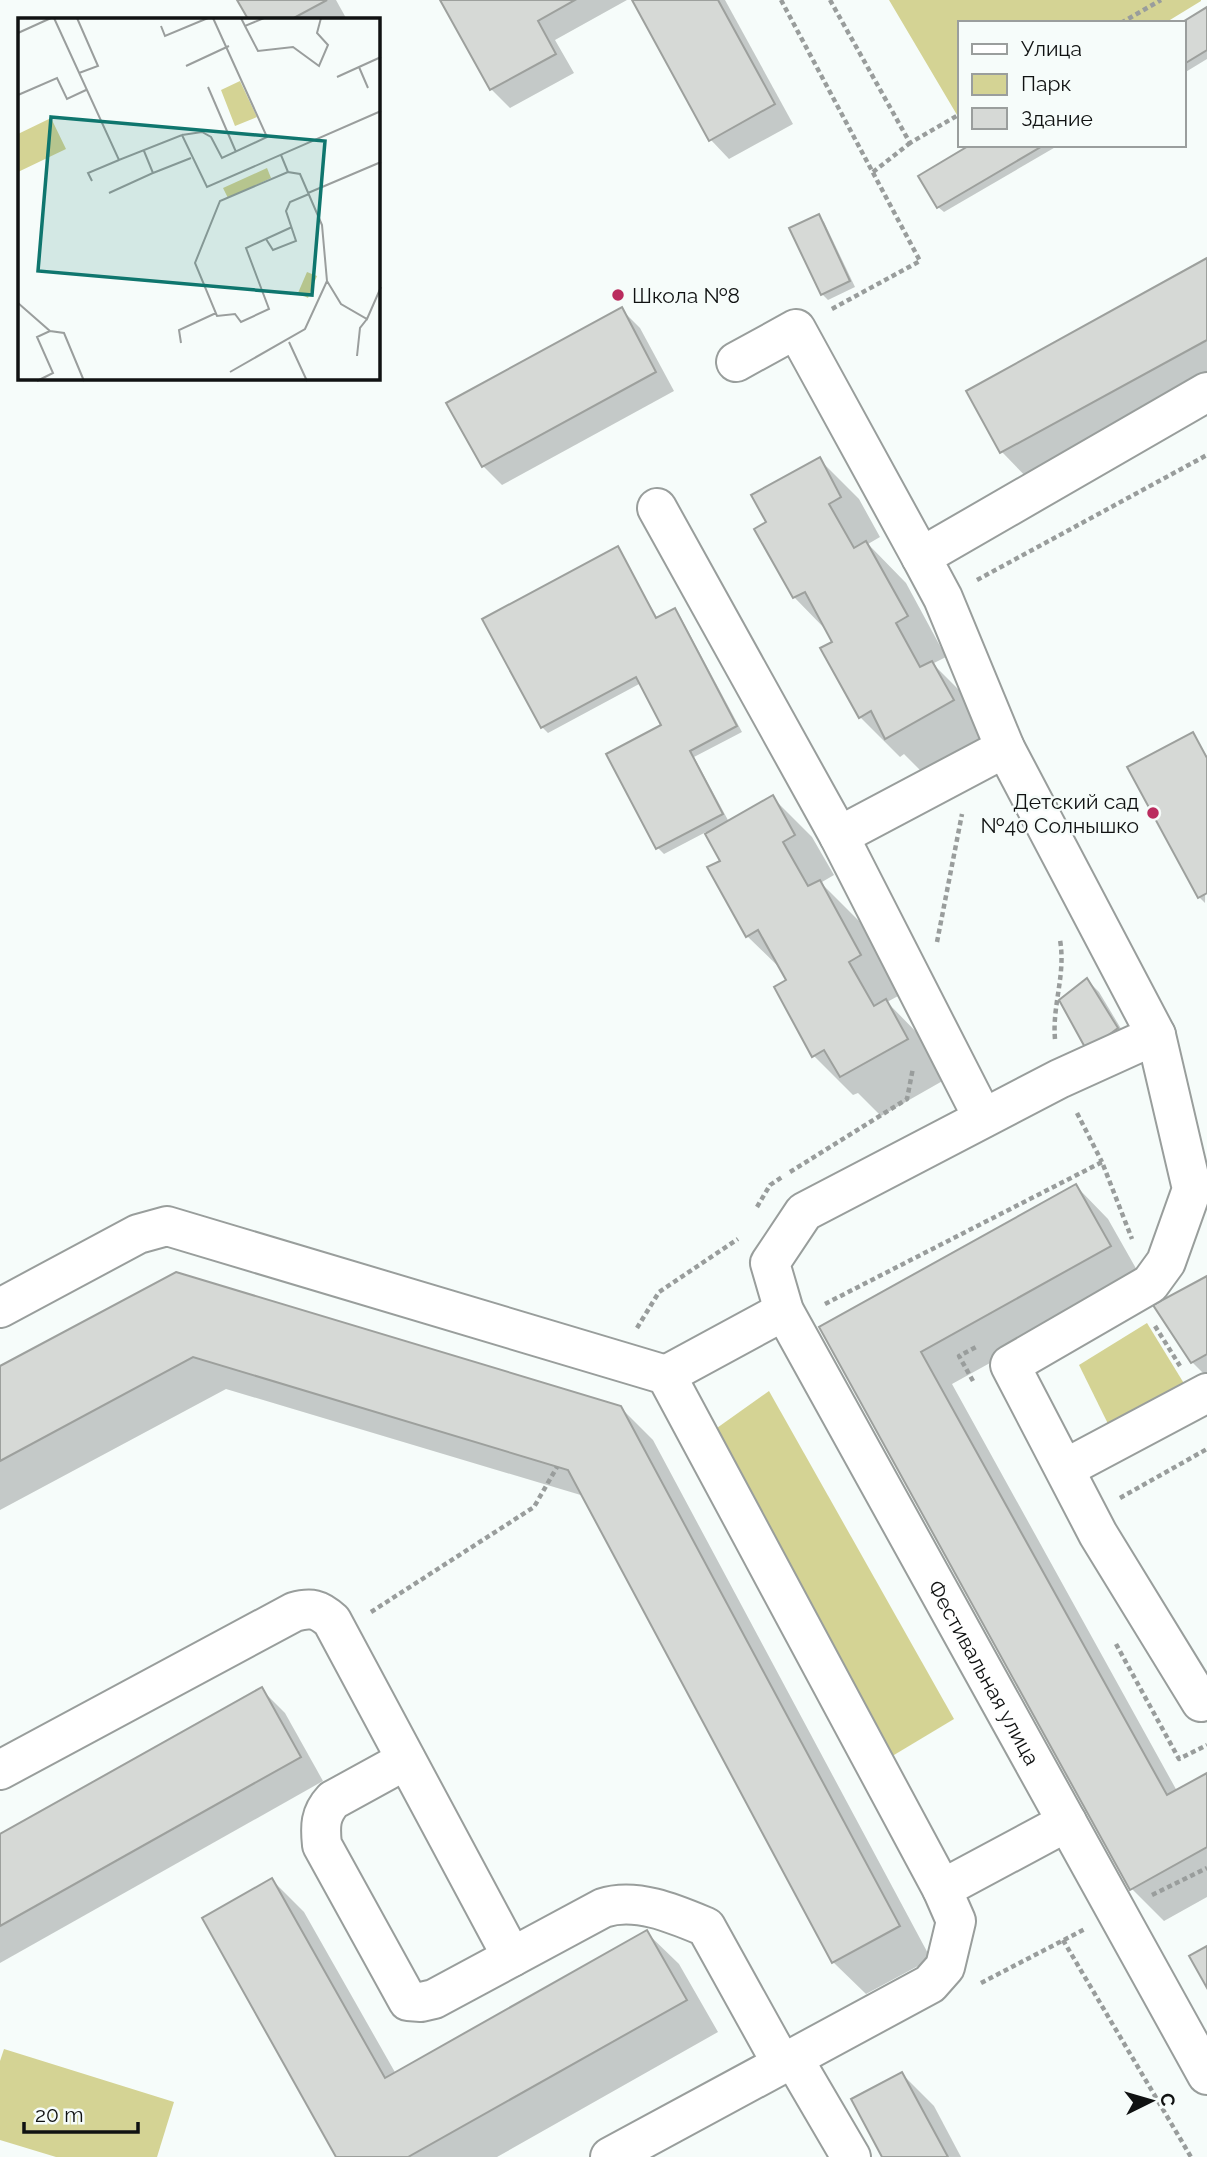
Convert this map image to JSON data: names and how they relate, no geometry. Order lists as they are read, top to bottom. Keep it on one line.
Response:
{"streets":{"street":["Фестивальная улица"]},"places":["Школа №8","Детский сад №40 Солнышко"],"legend":["Улица","Парк","Здание"],"scale_bar":"20 m","north":"right"}
